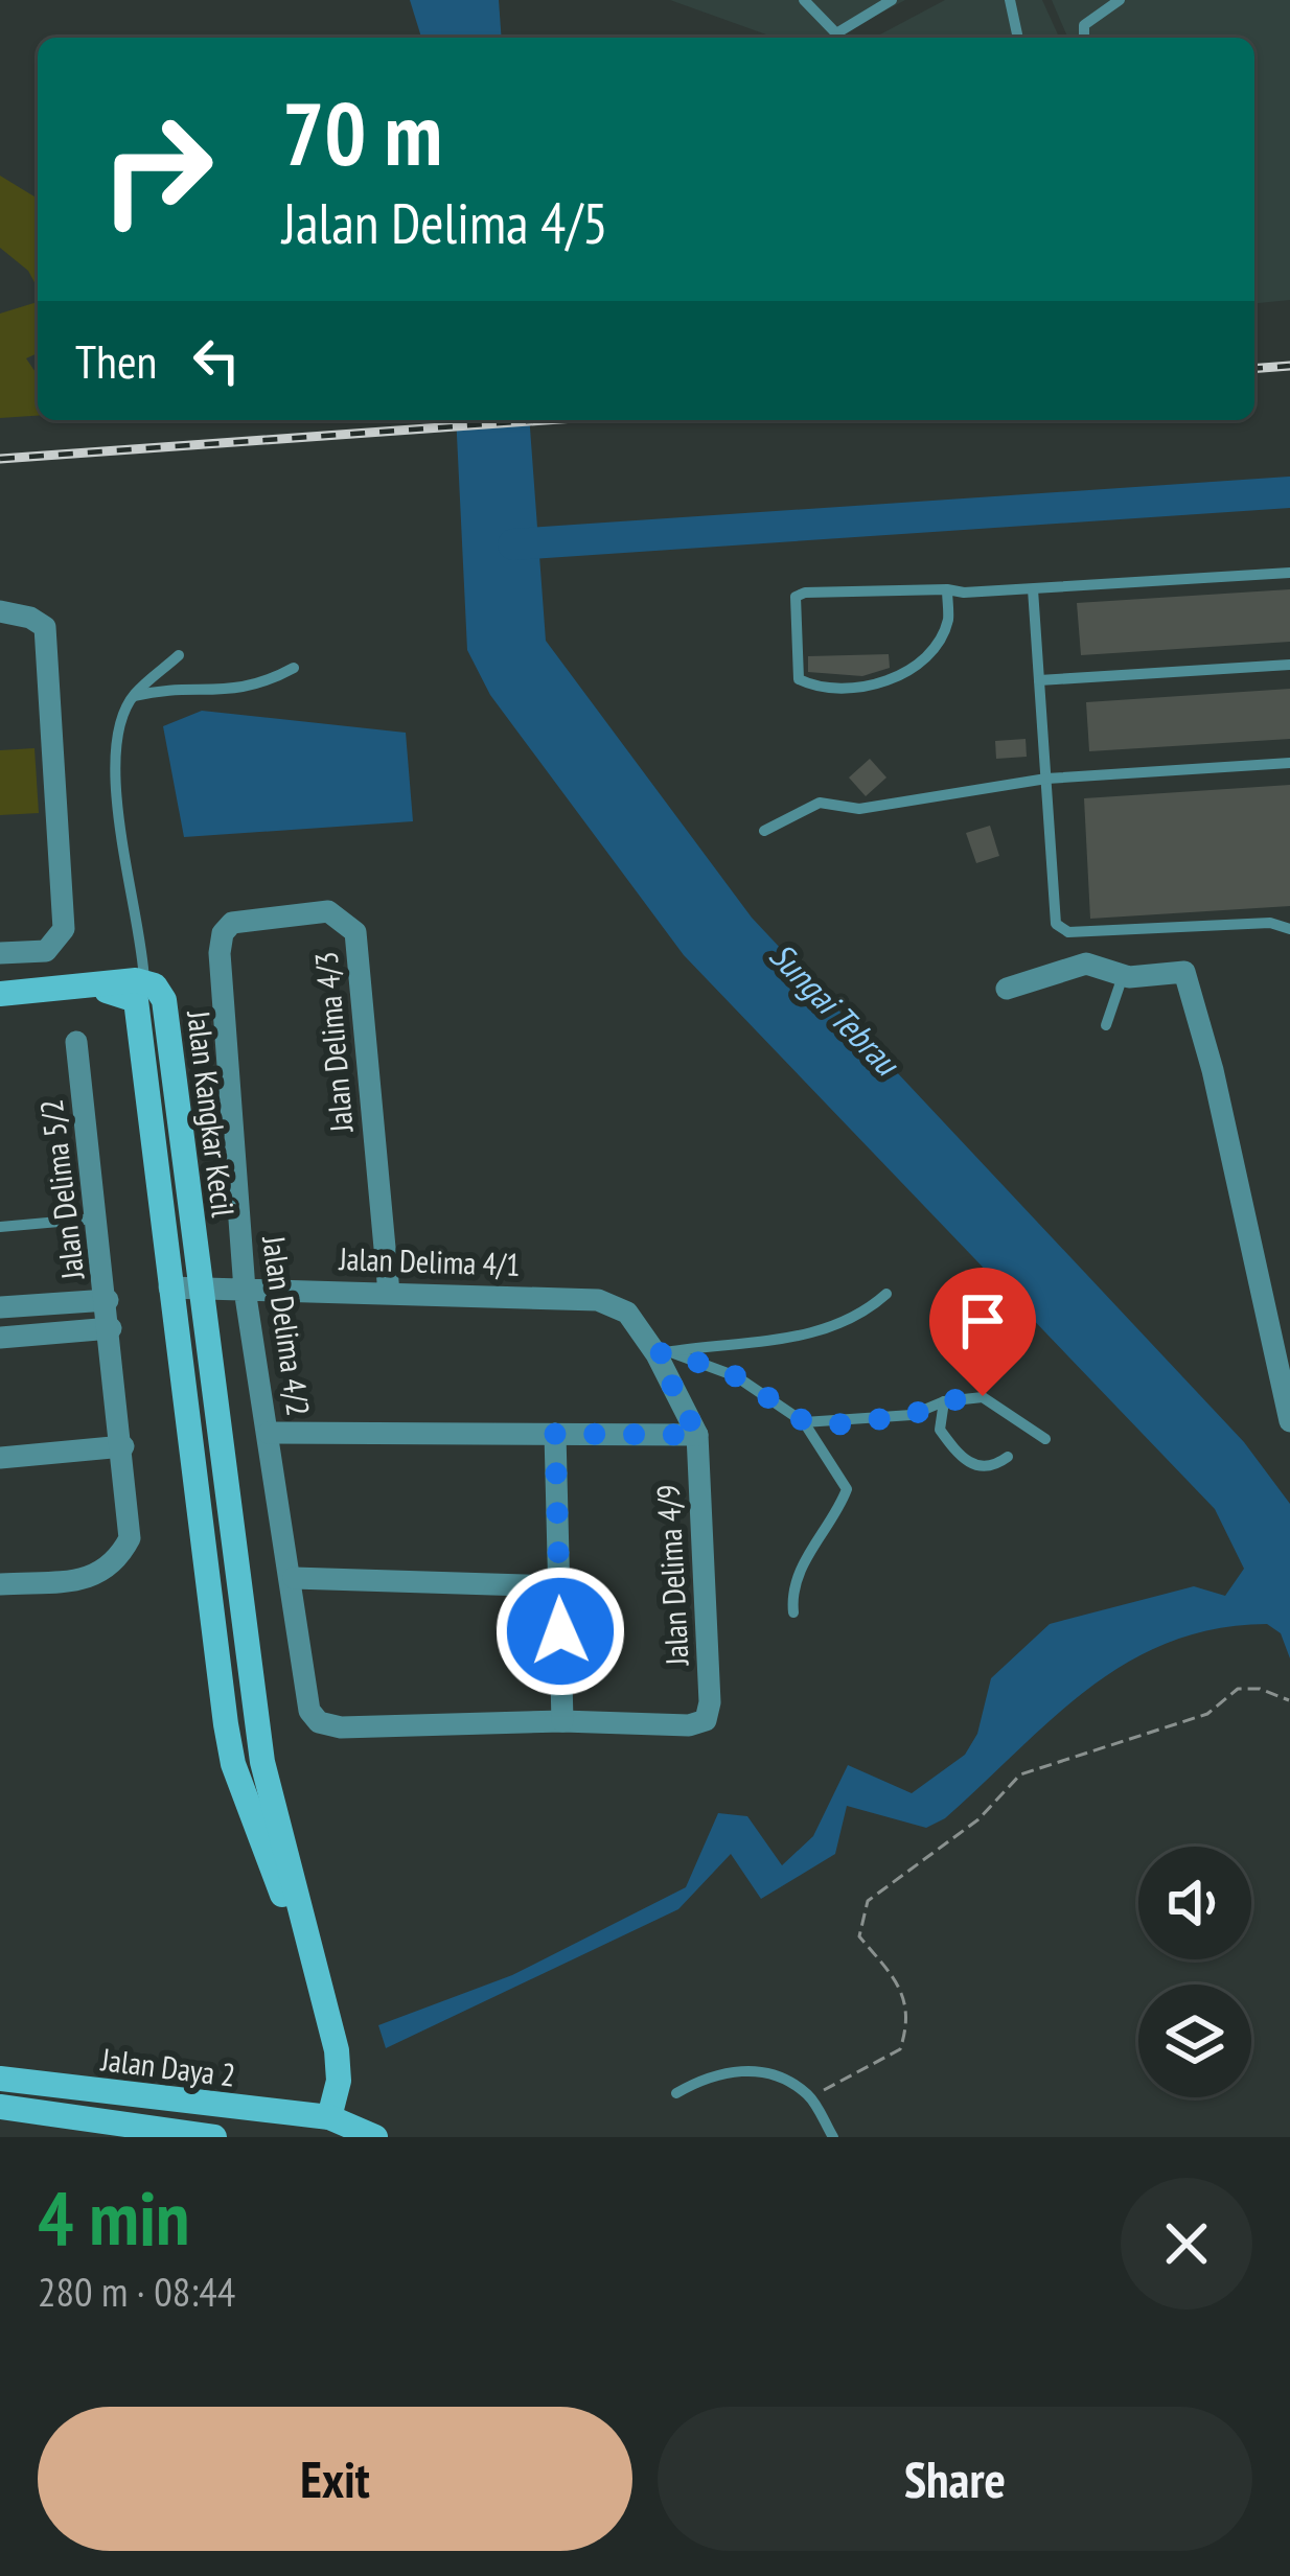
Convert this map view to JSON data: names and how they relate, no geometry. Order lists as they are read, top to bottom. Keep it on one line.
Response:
{"streets":{"street":["Jalan Delima 4/3","Jalan Kangkar Kecil","Jalan Delima 5/2","Jalan Delima 4/1","Jalan Delima 4/2","Jalan Delima 4/9","Jalan Daya 2"]},"crossings":[["Jalan Delima 4/3","Jalan Delima 4/1"],["Jalan Delima 4/3","Jalan Delima 4/2"],["Jalan Kangkar Kecil","Jalan Delima 4/1"],["Jalan Kangkar Kecil","Jalan Daya 2"],["Jalan Delima 4/1","Jalan Delima 4/2"],["Jalan Delima 4/1","Jalan Delima 4/9"],["Jalan Delima 4/2","Jalan Delima 4/9"]],"water":["Sungai Tebrau"],"page":{"turn":["70 m","Jalan Delima 4/5"],"then":"Then","heading":["4 min","280 m · 08:44"],"buttons":["Exit","Share"]}}
